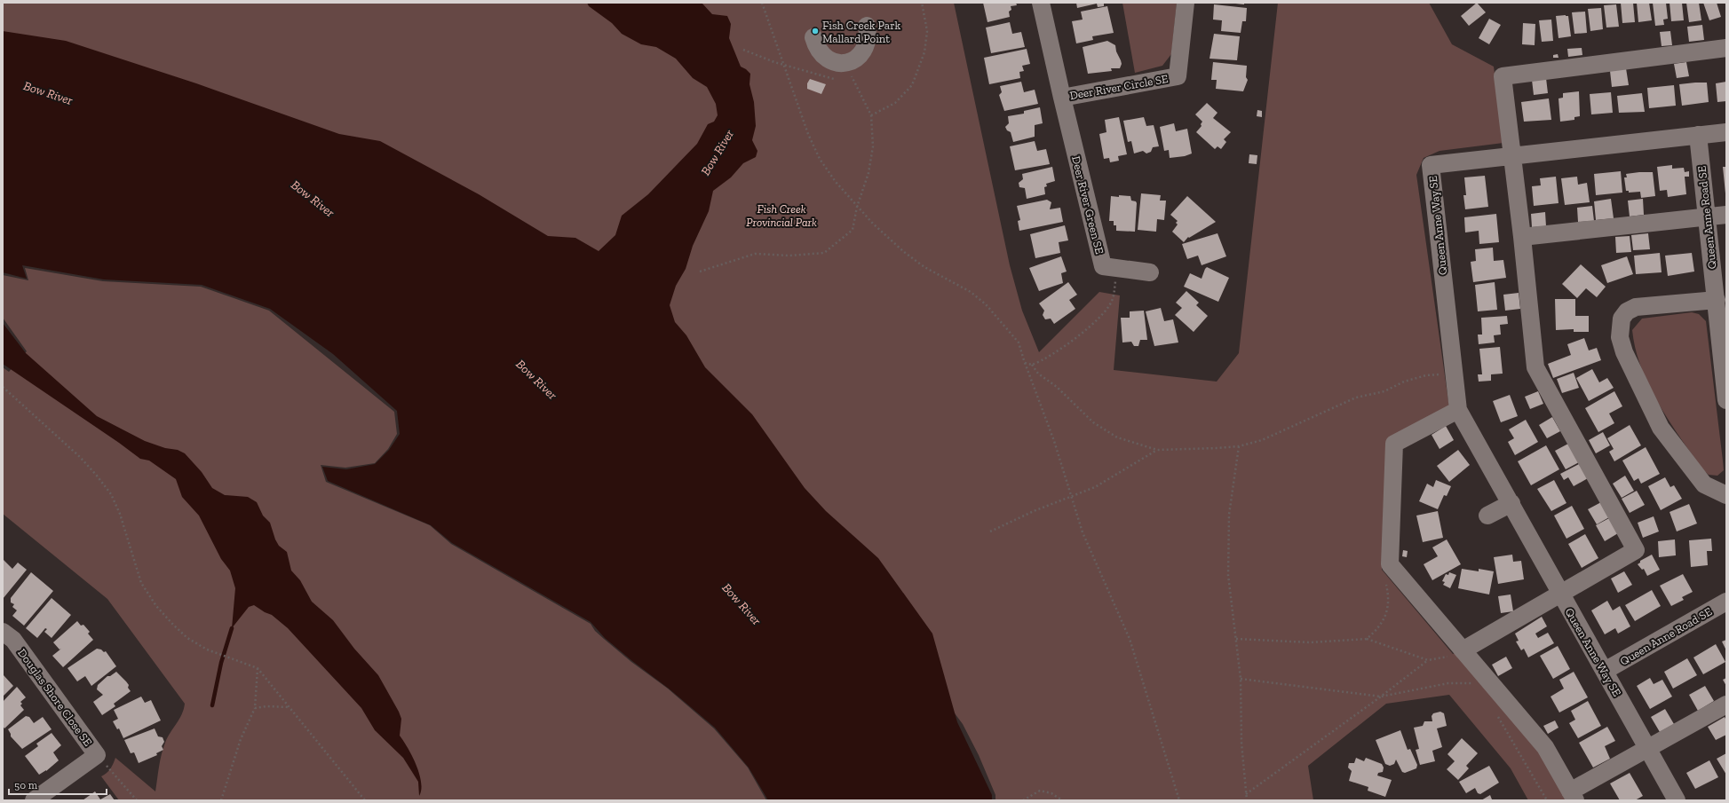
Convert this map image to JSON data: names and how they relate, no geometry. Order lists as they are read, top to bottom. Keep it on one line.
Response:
{"streets":{"street":["Deer River Circle SE","Deer River Green SE","Queen Anne Road SE","Queen Anne Way SE","Douglas Shore Close SE"]},"crossings":[["Deer River Circle SE","Deer River Green SE"],["Queen Anne Road SE","Queen Anne Way SE"]],"water":["Bow River"],"parks":["Fish Creek Provincial Park"],"places":["Fish Creek Park Mallard Point"],"scale_bar":"50 m"}
